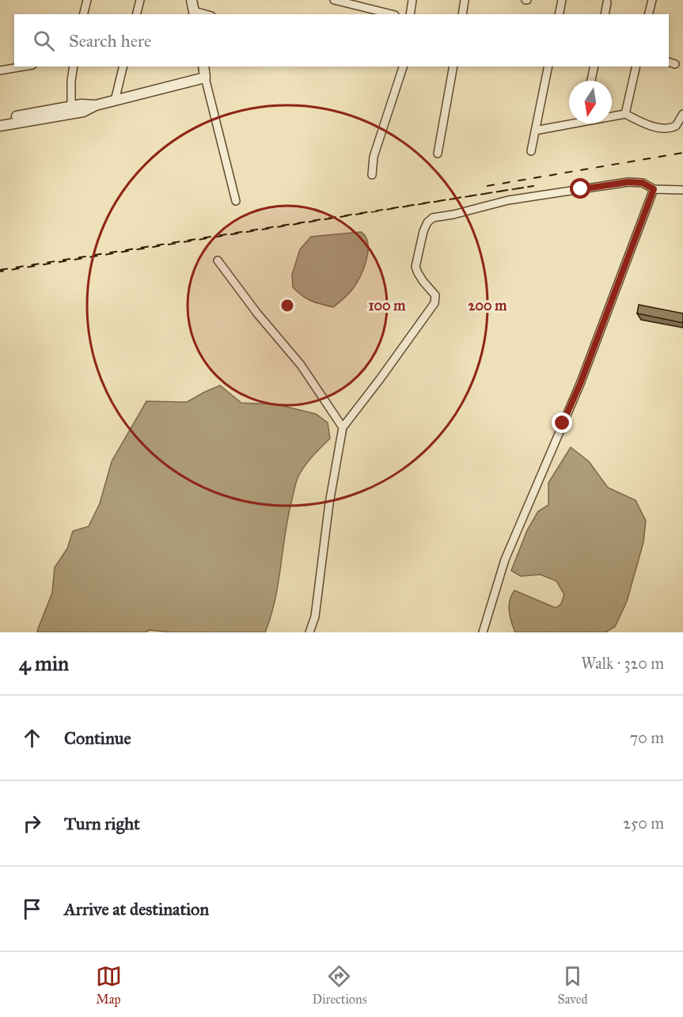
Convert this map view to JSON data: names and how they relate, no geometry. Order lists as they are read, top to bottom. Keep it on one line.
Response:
{"north":"bottom","page":{"search":"Search here","heading":["4 min","Walk · 320 m"],"list":[["Continue","70 m"],["Turn right","250 m"],"Arrive at destination"],"nav":["Map","Directions","Saved"]},"rings":["100 m","200 m"]}
